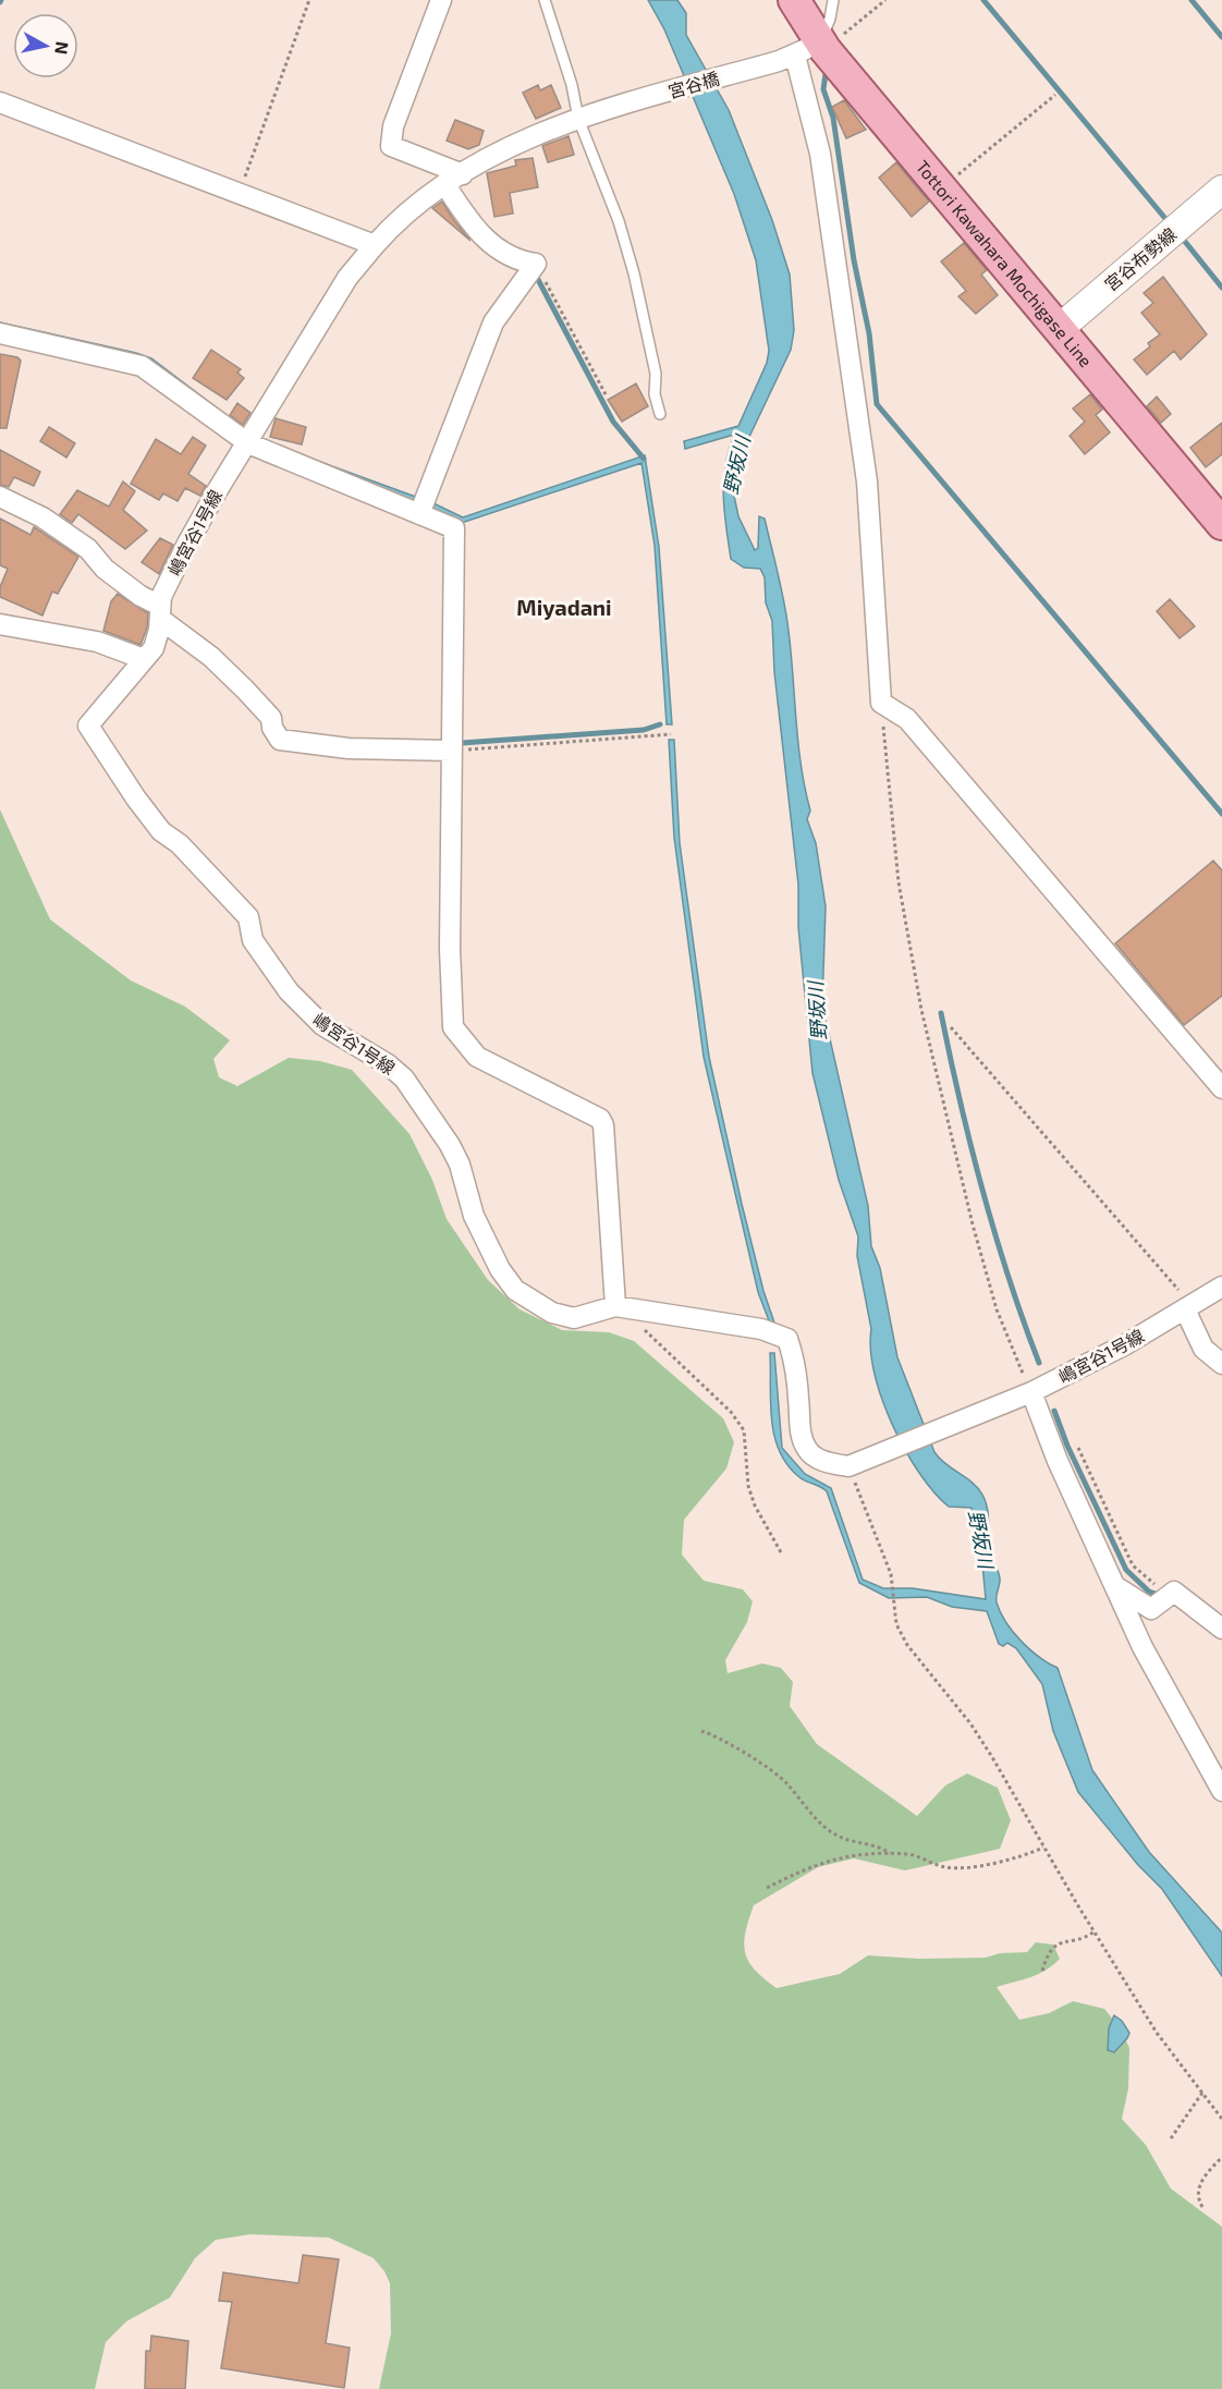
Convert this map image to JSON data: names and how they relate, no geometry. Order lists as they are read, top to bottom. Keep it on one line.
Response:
{"streets":{"main road":["Tottori Kawahara Mochigase Line"],"street":["宮谷橋","宮谷布勢線","嶋宮谷1号線"]},"crossings":[["宮谷橋","Tottori Kawahara Mochigase Line"],["宮谷橋","嶋宮谷1号線"],["宮谷布勢線","Tottori Kawahara Mochigase Line"]],"districts":["Miyadani"],"water":["野坂川"],"north":"right"}
